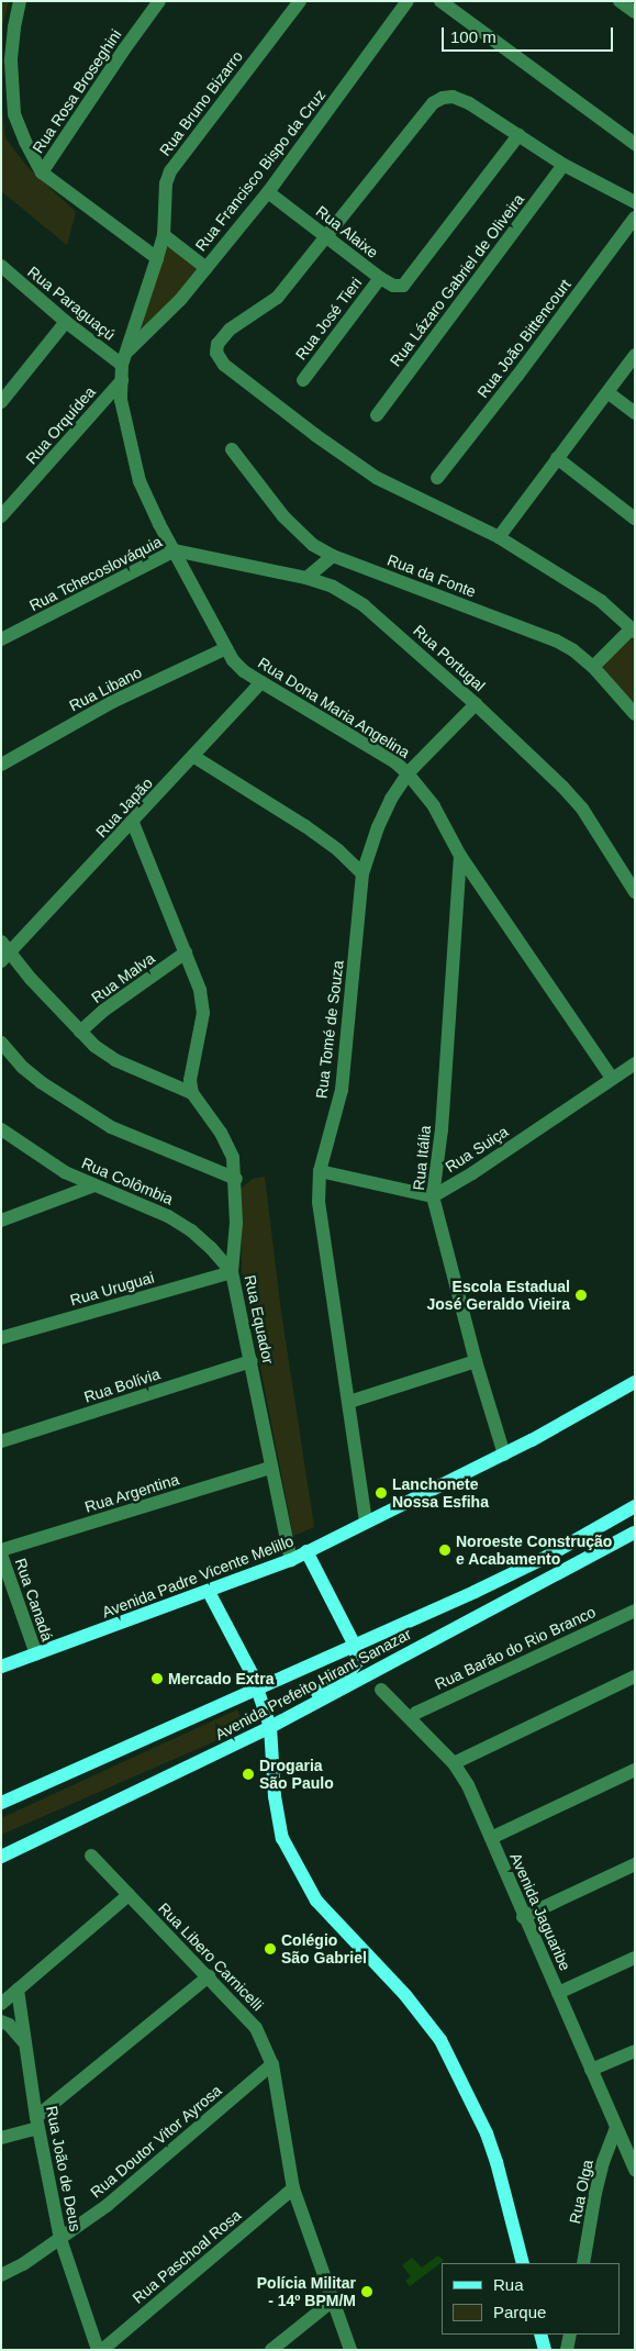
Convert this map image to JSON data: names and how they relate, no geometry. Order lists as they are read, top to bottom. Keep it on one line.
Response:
{"streets":{"main road":["Avenida Padre Vicente Melillo","Avenida Prefeito Hirant Sanazar"],"street":["Rua Rosa Broseghini","Rua Bruno Bizarro","Rua Francisco Bispo da Cruz","Rua Alaixe","Rua Lázaro Gabriel de Oliveira","Rua Paraguaçú","Rua José Tieri","Rua João Bittencourt","Rua Orquídea","Rua Tchecoslováquia","Rua da Fonte","Rua Portugal","Rua Libano","Rua Dona Maria Angelina","Rua Japão","Rua Malva","Rua Tomé de Souza","Rua Suiça","Rua Itália","Rua Colômbia","Rua Uruguai","Rua Equador","Rua Bolívia","Rua Argentina","Rua Canadá","Rua Barão do Rio Branco","Avenida Jaguaribe","Rua Libero Carnicelli","Rua Doutor Vitor Ayrosa","Rua João de Deus","Rua Olga","Rua Paschoal Rosa"]},"crossings":[["Rua Bruno Bizarro","Rua Francisco Bispo da Cruz"],["Rua Bruno Bizarro","Rua Paraguaçú"],["Rua Bruno Bizarro","Rua Dona Maria Angelina"],["Rua Francisco Bispo da Cruz","Rua Alaixe"],["Rua Alaixe","Rua José Tieri"],["Rua Paraguaçú","Rua Dona Maria Angelina"],["Rua Orquídea","Rua Dona Maria Angelina"],["Rua Tchecoslováquia","Rua Portugal"],["Rua Tchecoslováquia","Rua Dona Maria Angelina"],["Rua Portugal","Rua Dona Maria Angelina"],["Rua Portugal","Rua Tomé de Souza"],["Rua Libano","Rua Dona Maria Angelina"],["Rua Dona Maria Angelina","Rua Japão"],["Rua Dona Maria Angelina","Rua Tomé de Souza"],["Rua Dona Maria Angelina","Rua Suiça"],["Rua Dona Maria Angelina","Rua Itália"],["Rua Tomé de Souza","Avenida Padre Vicente Melillo"],["Rua Suiça","Rua Itália"],["Rua Itália","Avenida Padre Vicente Melillo"],["Rua Colômbia","Rua Uruguai"],["Rua Colômbia","Rua Equador"],["Rua Uruguai","Rua Equador"],["Rua Equador","Rua Bolívia"],["Rua Equador","Rua Argentina"],["Rua Equador","Avenida Padre Vicente Melillo"],["Avenida Padre Vicente Melillo","Rua Canadá"],["Rua Barão do Rio Branco","Avenida Jaguaribe"],["Avenida Jaguaribe","Rua Olga"],["Rua Libero Carnicelli","Rua Doutor Vitor Ayrosa"],["Rua Libero Carnicelli","Rua Paschoal Rosa"],["Rua Doutor Vitor Ayrosa","Rua João de Deus"],["Rua João de Deus","Rua Paschoal Rosa"]],"places":["Escola Estadual José Geraldo Vieira","Lanchonete Nossa Esfiha","Noroeste Construção e Acabamento","Mercado Extra","Drogaria São Paulo","Colégio São Gabriel","Polícia Militar - 14º BPM/M"],"legend":["Rua","Parque"],"scale_bar":"100 m"}
